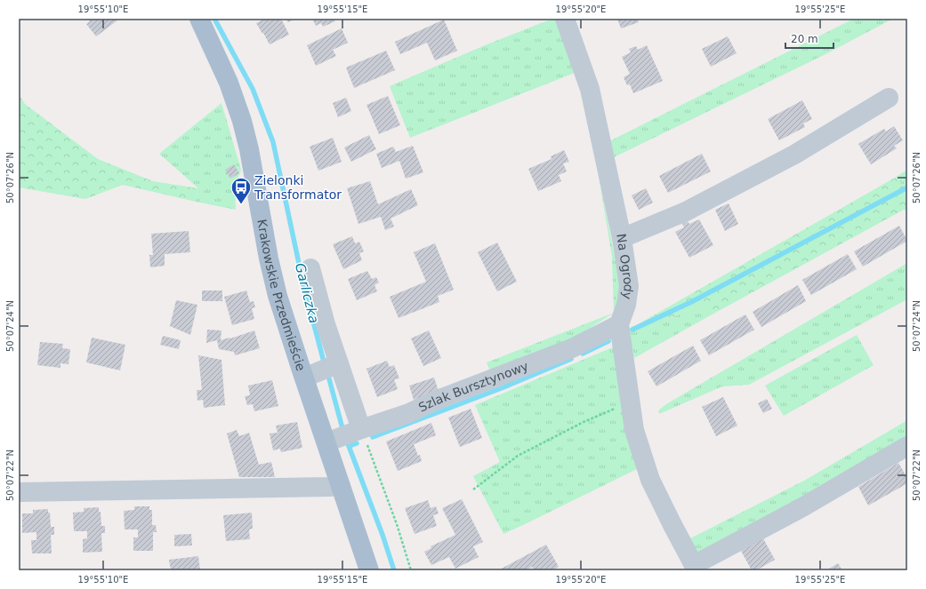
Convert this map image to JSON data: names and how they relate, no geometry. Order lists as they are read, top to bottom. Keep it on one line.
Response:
{"streets":{"main road":["Krakowskie Przedmieście"],"street":["Na Ogrody","Szlak Bursztynowy"]},"crossings":[["Na Ogrody","Szlak Bursztynowy"],["Krakowskie Przedmieście","Szlak Bursztynowy"]],"water":["Garliczka"],"places":{"bus stop":["Zielonki Transformator"]},"scale_bar":"20 m","coordinates":["19°55'10\"E","19°55'15\"E","19°55'20\"E","19°55'25\"E","50°07'26\"N","50°07'24\"N","50°07'22\"N"]}
